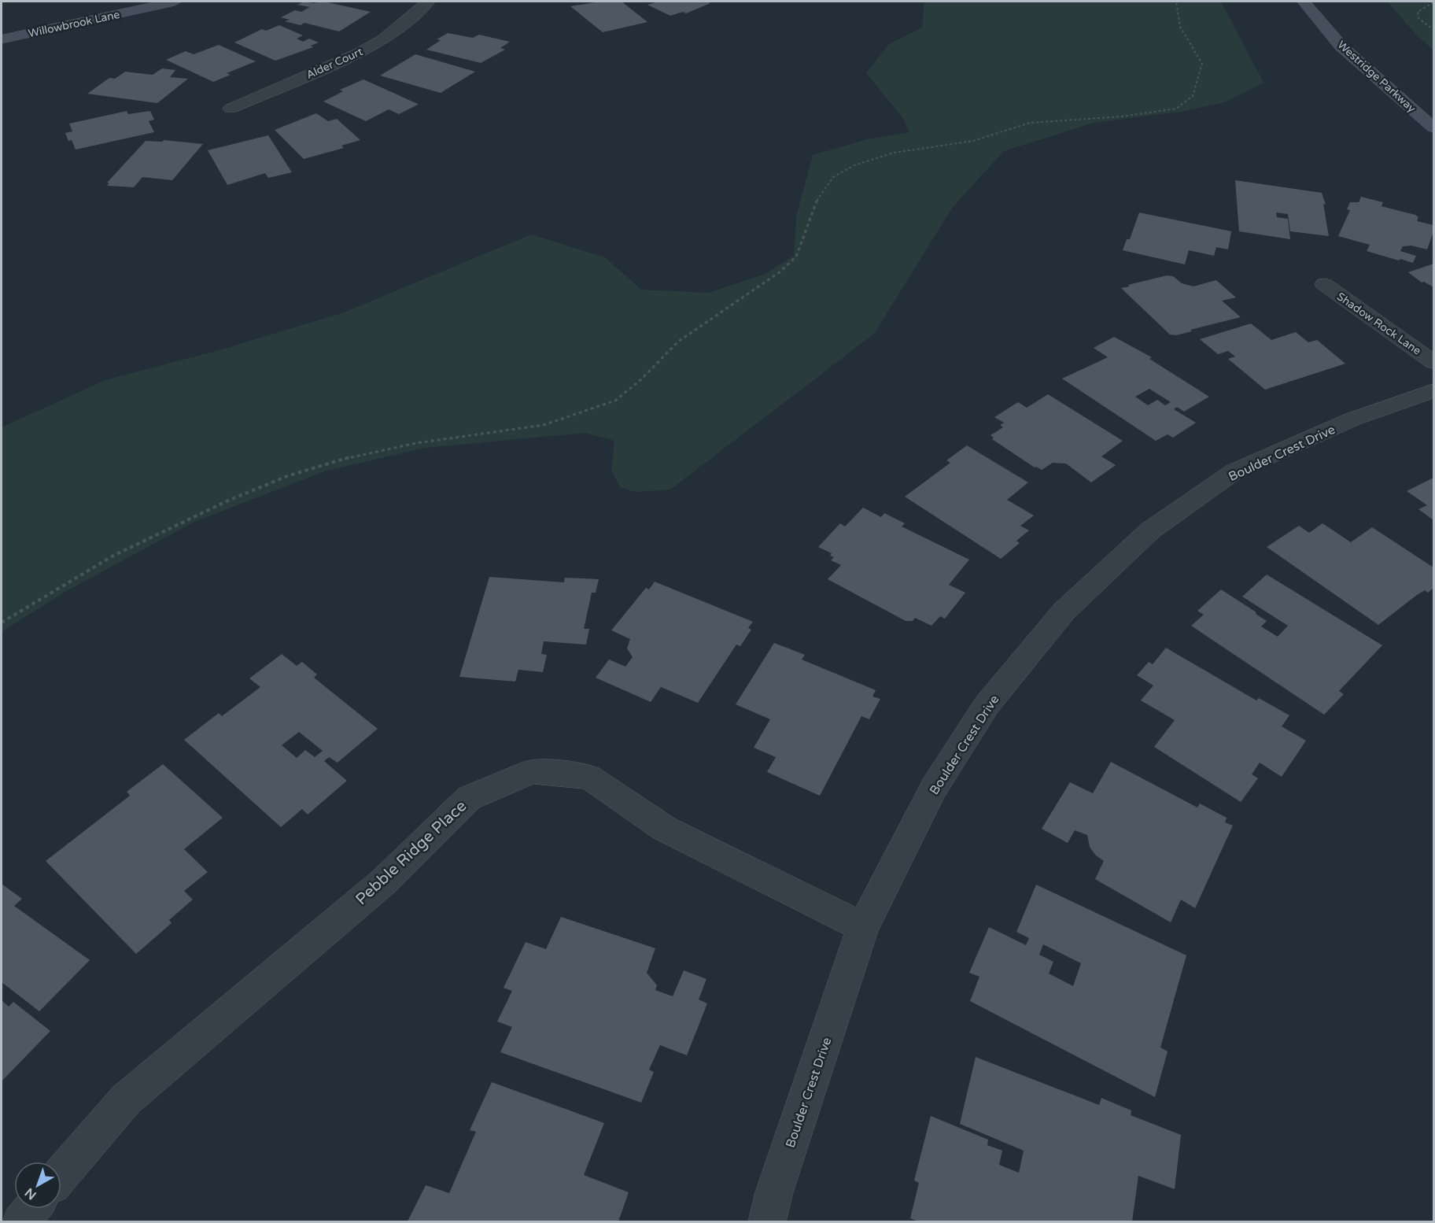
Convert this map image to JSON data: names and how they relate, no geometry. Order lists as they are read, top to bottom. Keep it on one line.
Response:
{"streets":{"street":["Willowbrook Lane","Alder Court","Westridge Parkway","Shadow Rock Lane","Boulder Crest Drive","Pebble Ridge Place"]},"crossings":[["Boulder Crest Drive","Pebble Ridge Place"]],"north":"bottom left"}
